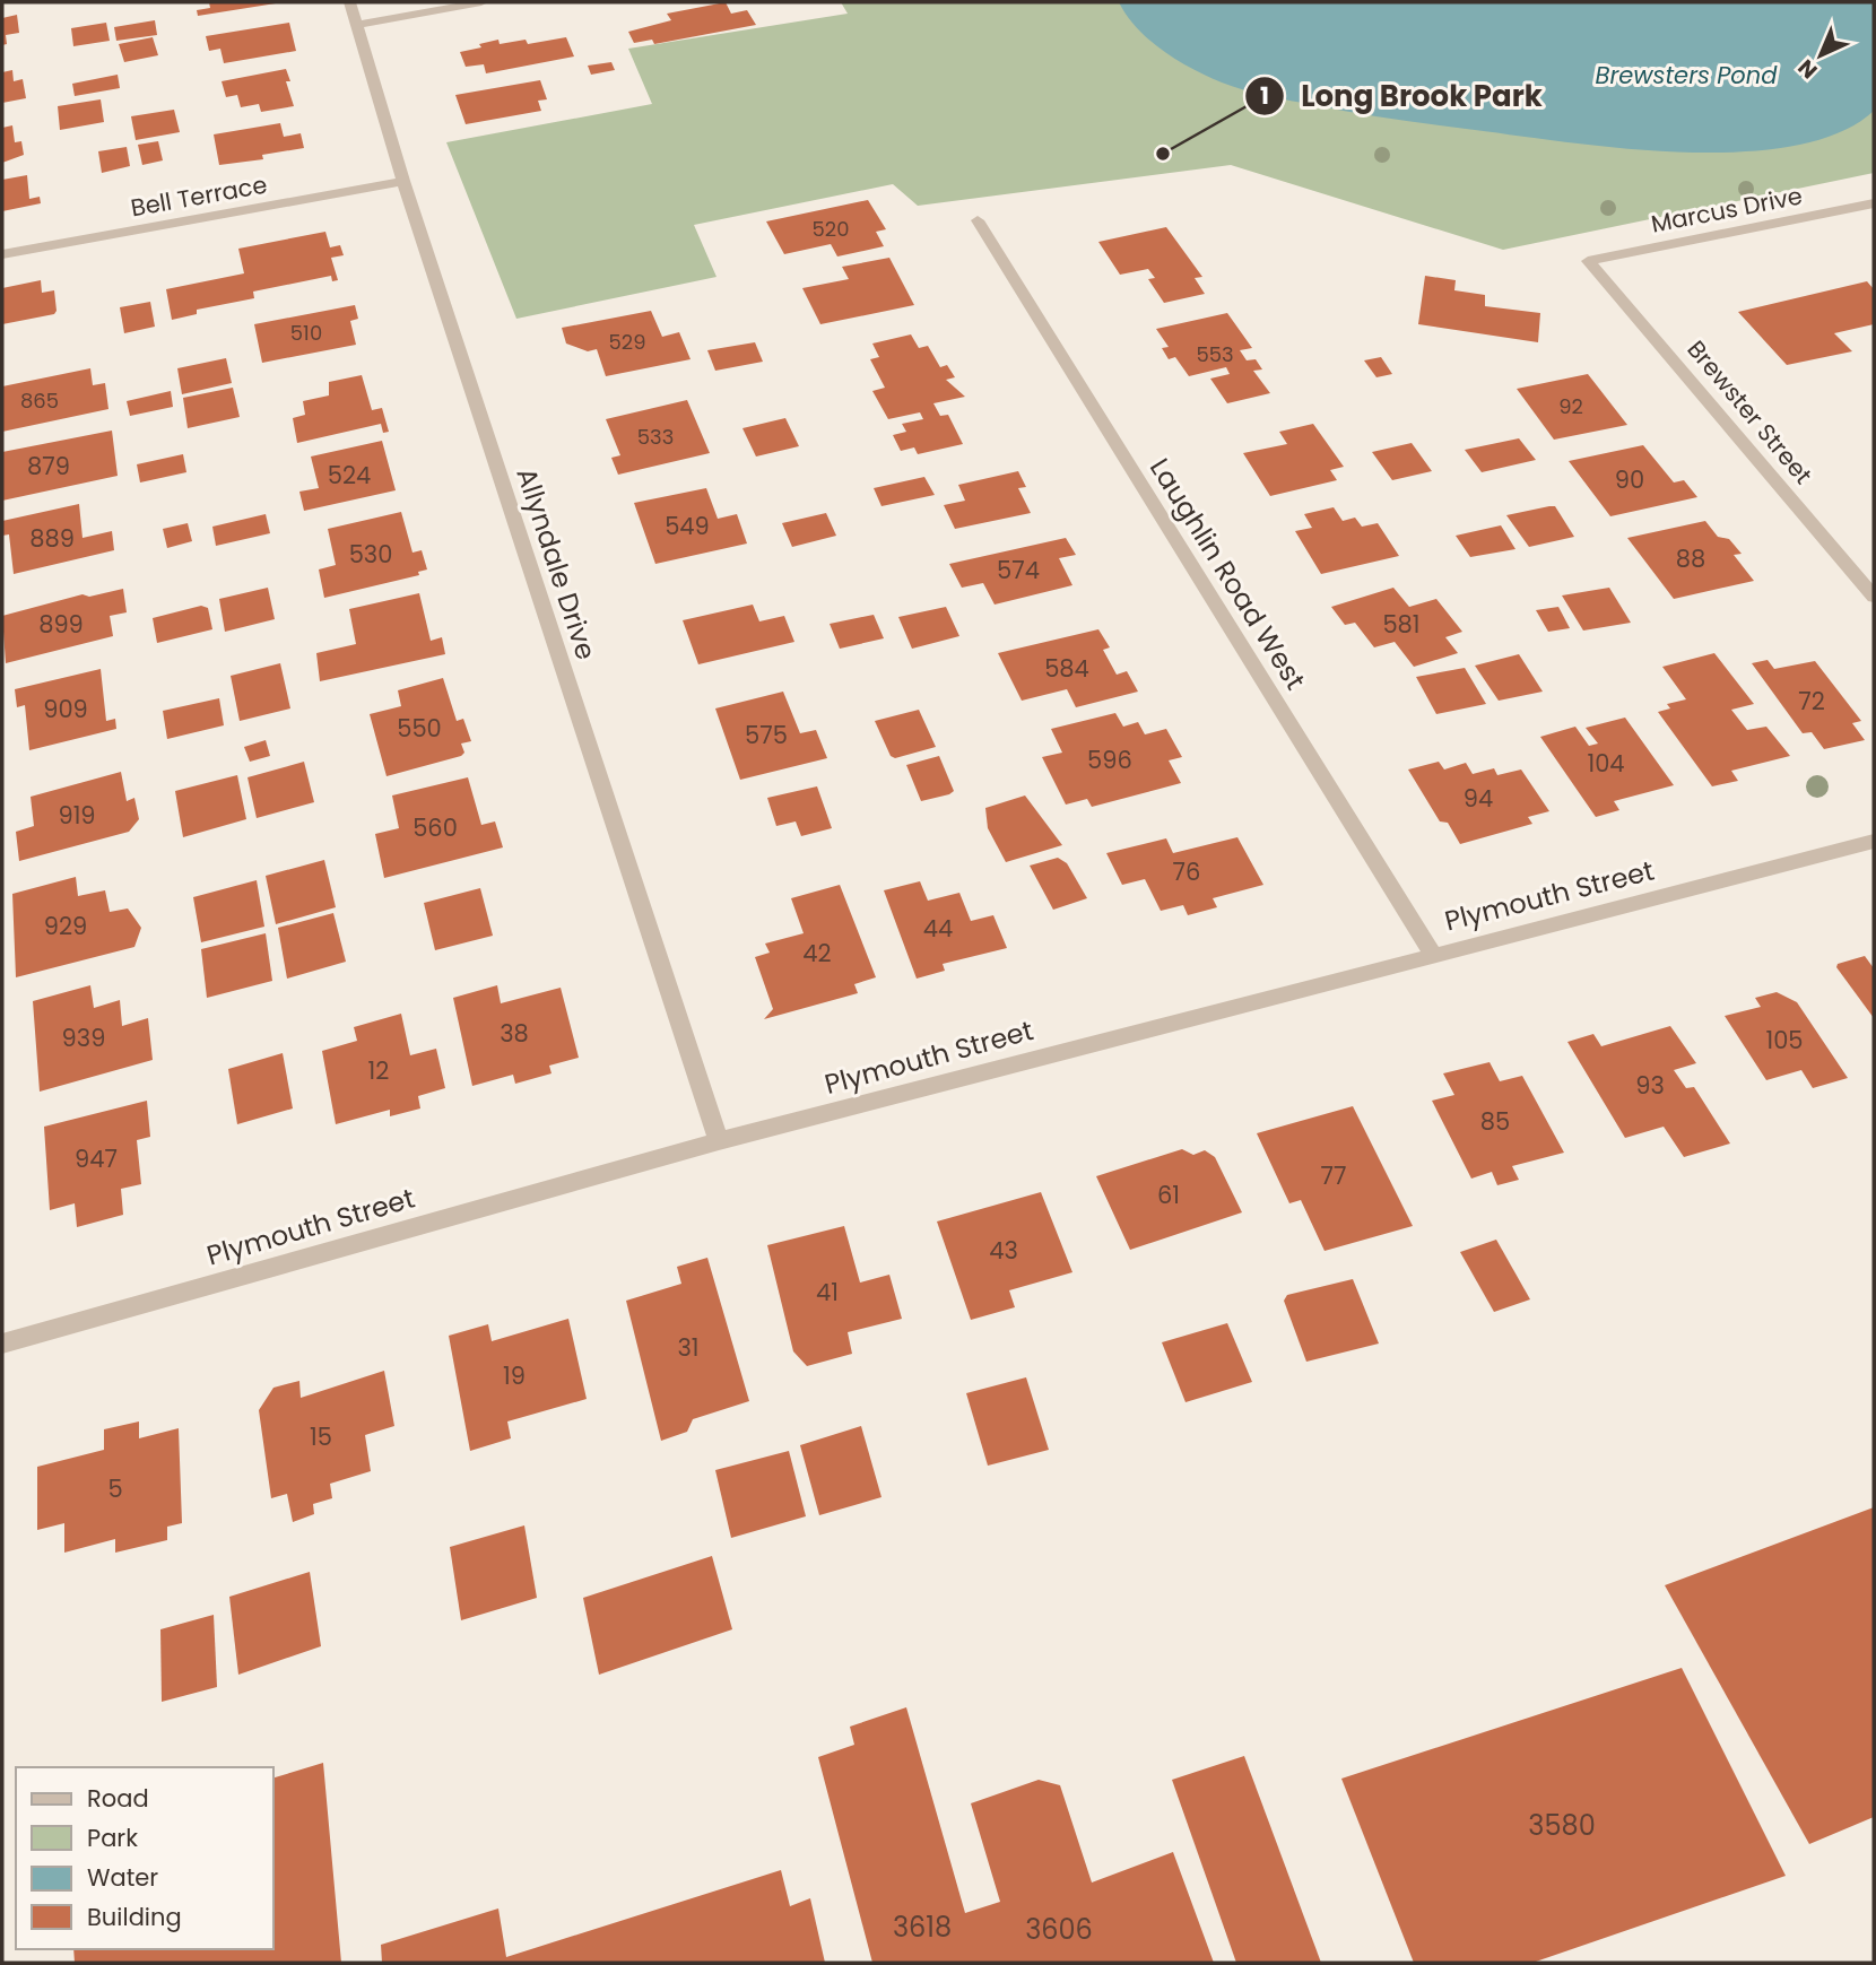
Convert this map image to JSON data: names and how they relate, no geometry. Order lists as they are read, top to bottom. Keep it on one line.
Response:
{"streets":{"street":["Bell Terrace","Marcus Drive","Brewster Street","Allyndale Drive","Laughlin Road West","Plymouth Street"]},"crossings":[["Bell Terrace","Allyndale Drive"],["Marcus Drive","Brewster Street"],["Allyndale Drive","Plymouth Street"],["Laughlin Road West","Plymouth Street"]],"water":["Brewsters Pond"],"places":["Long Brook Park"],"house_numbers":["520","510","529","553","865","92","533","879","524","90","549","889","530","88","574","899","581","584","72","909","550","575","596","104","94","919","560","76","929","44","42","38","939","105","12","93","85","947","77","61","43","41","31","19","15","5","3580","3618","3606"],"legend":["Road","Park","Water","Building"],"north":"bottom left"}
